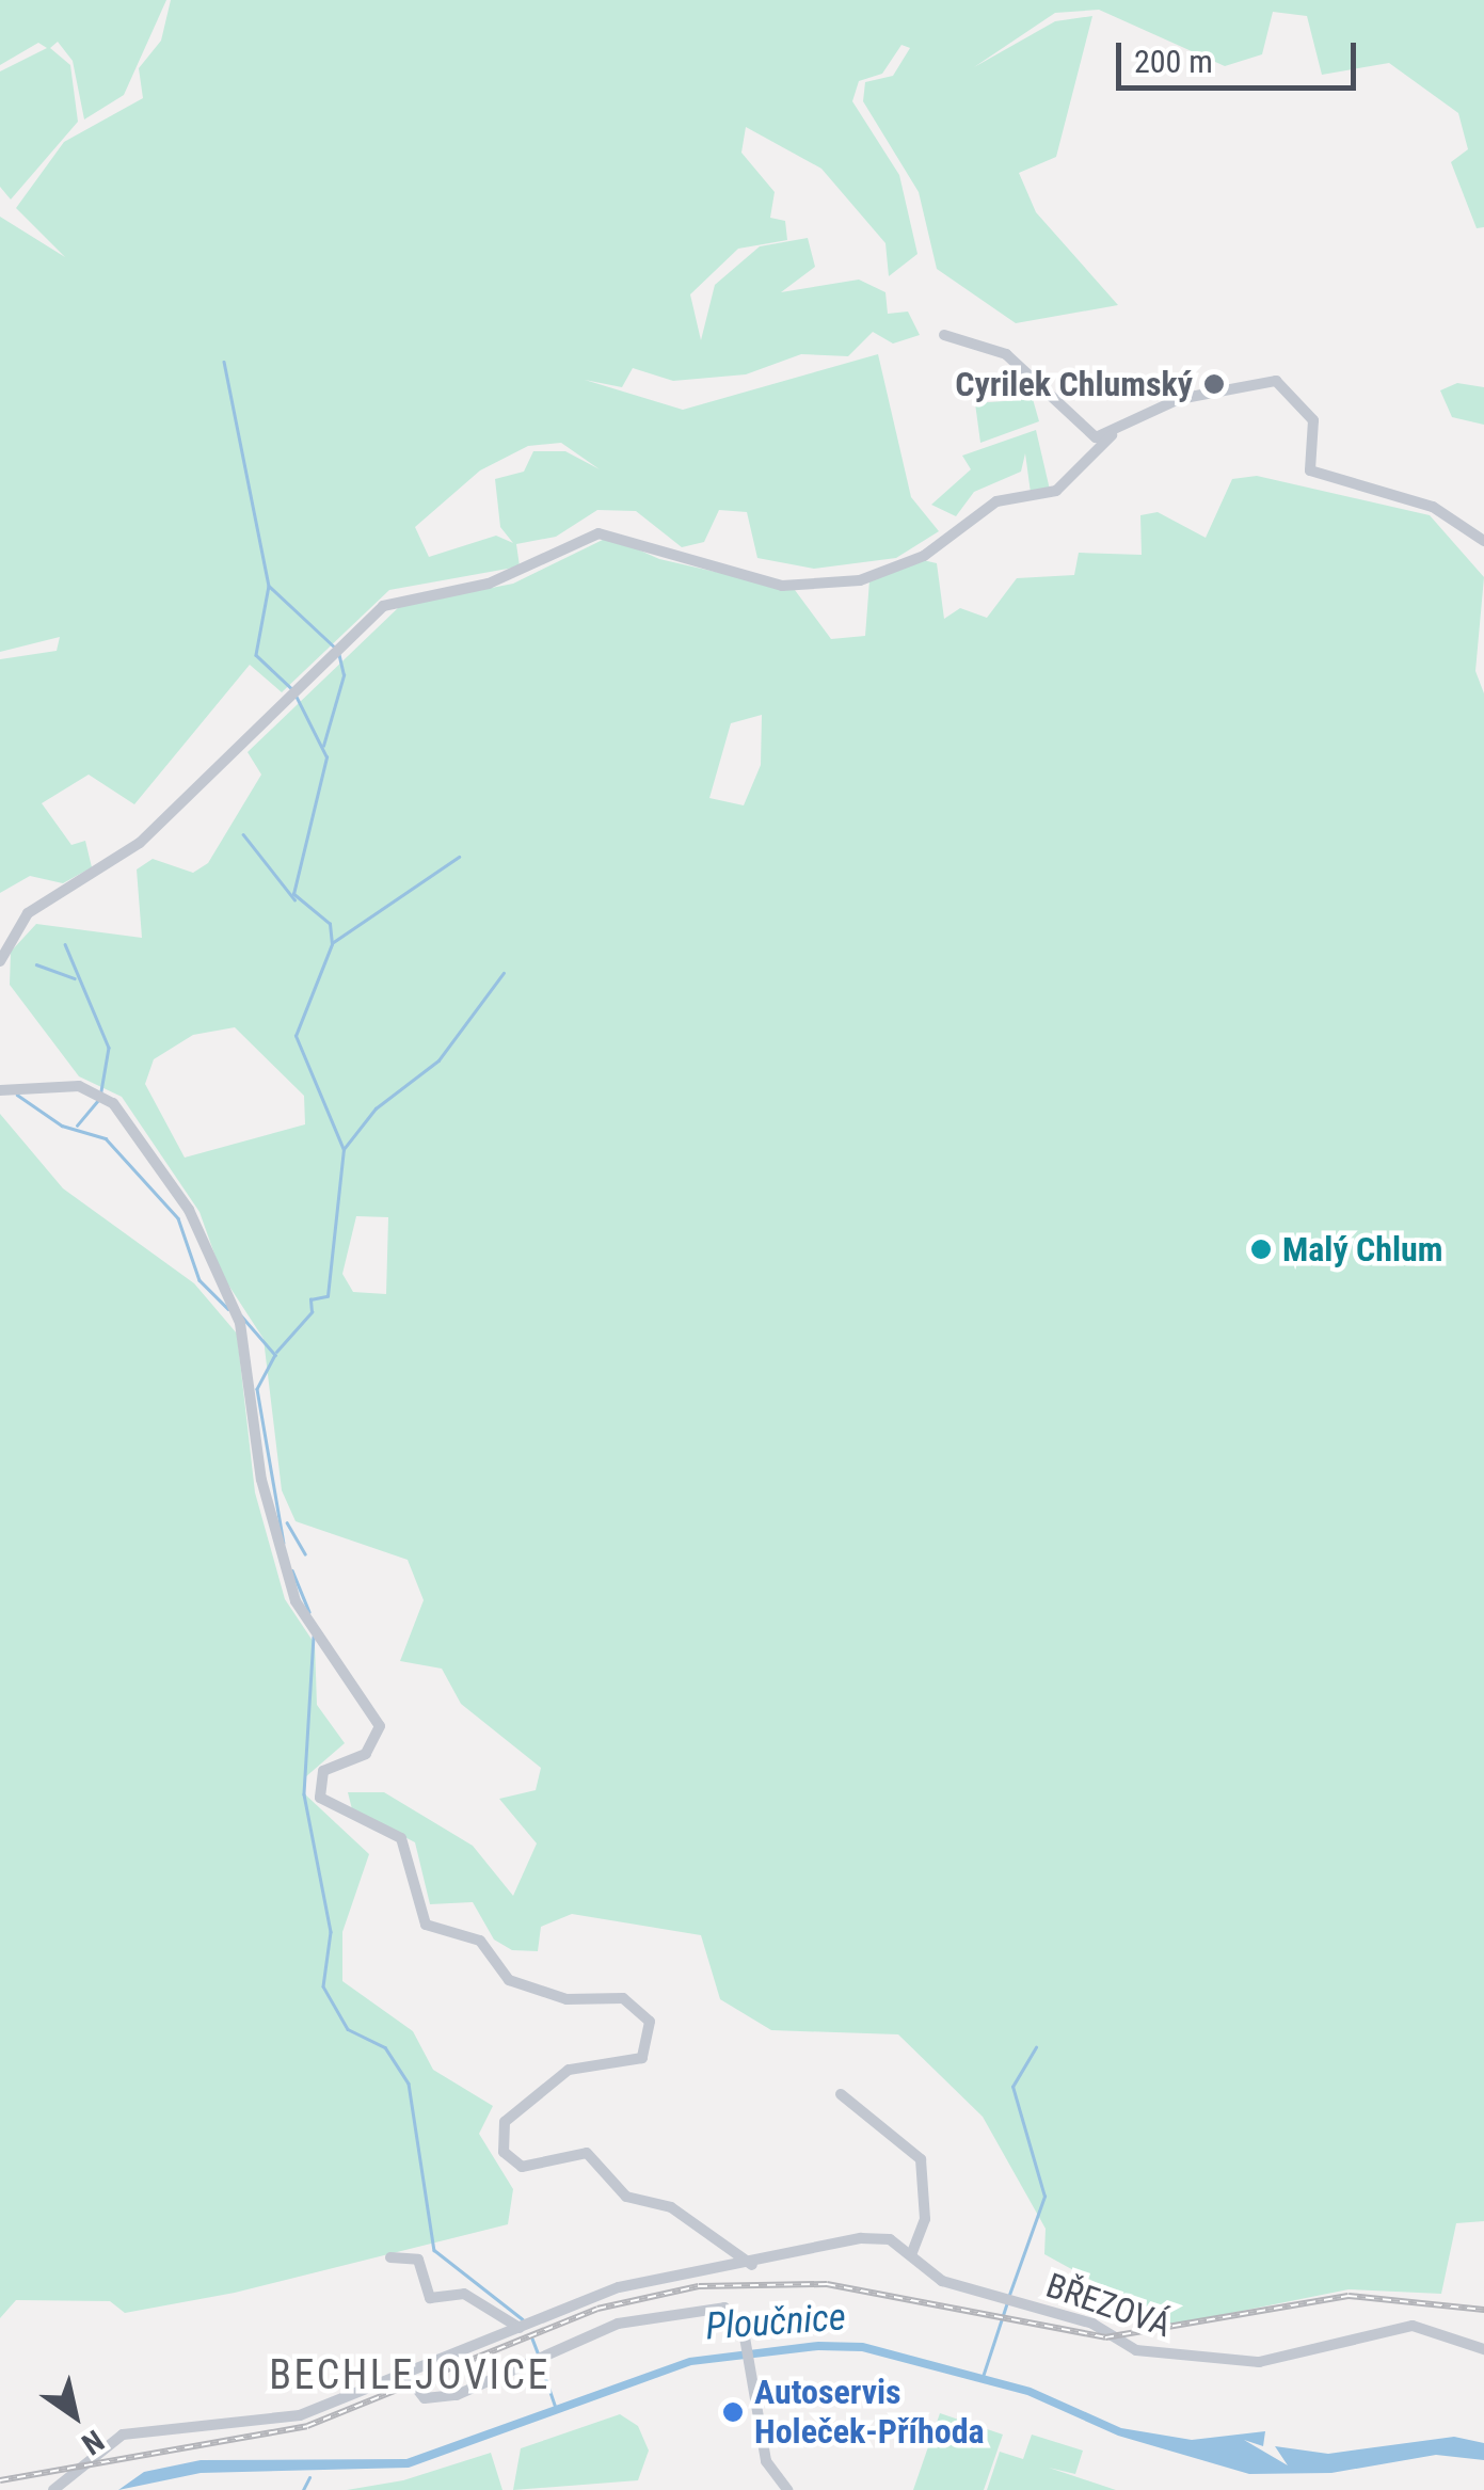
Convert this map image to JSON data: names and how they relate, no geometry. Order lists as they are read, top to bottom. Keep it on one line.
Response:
{"streets":{"street":["BŘEZOVÁ"]},"districts":["BECHLEJOVICE"],"water":["Ploučnice"],"places":["Cyrilek Chlumský","Malý Chlum","Autoservis Holeček-Příhoda"],"scale_bar":"200 m","north":"bottom right"}
